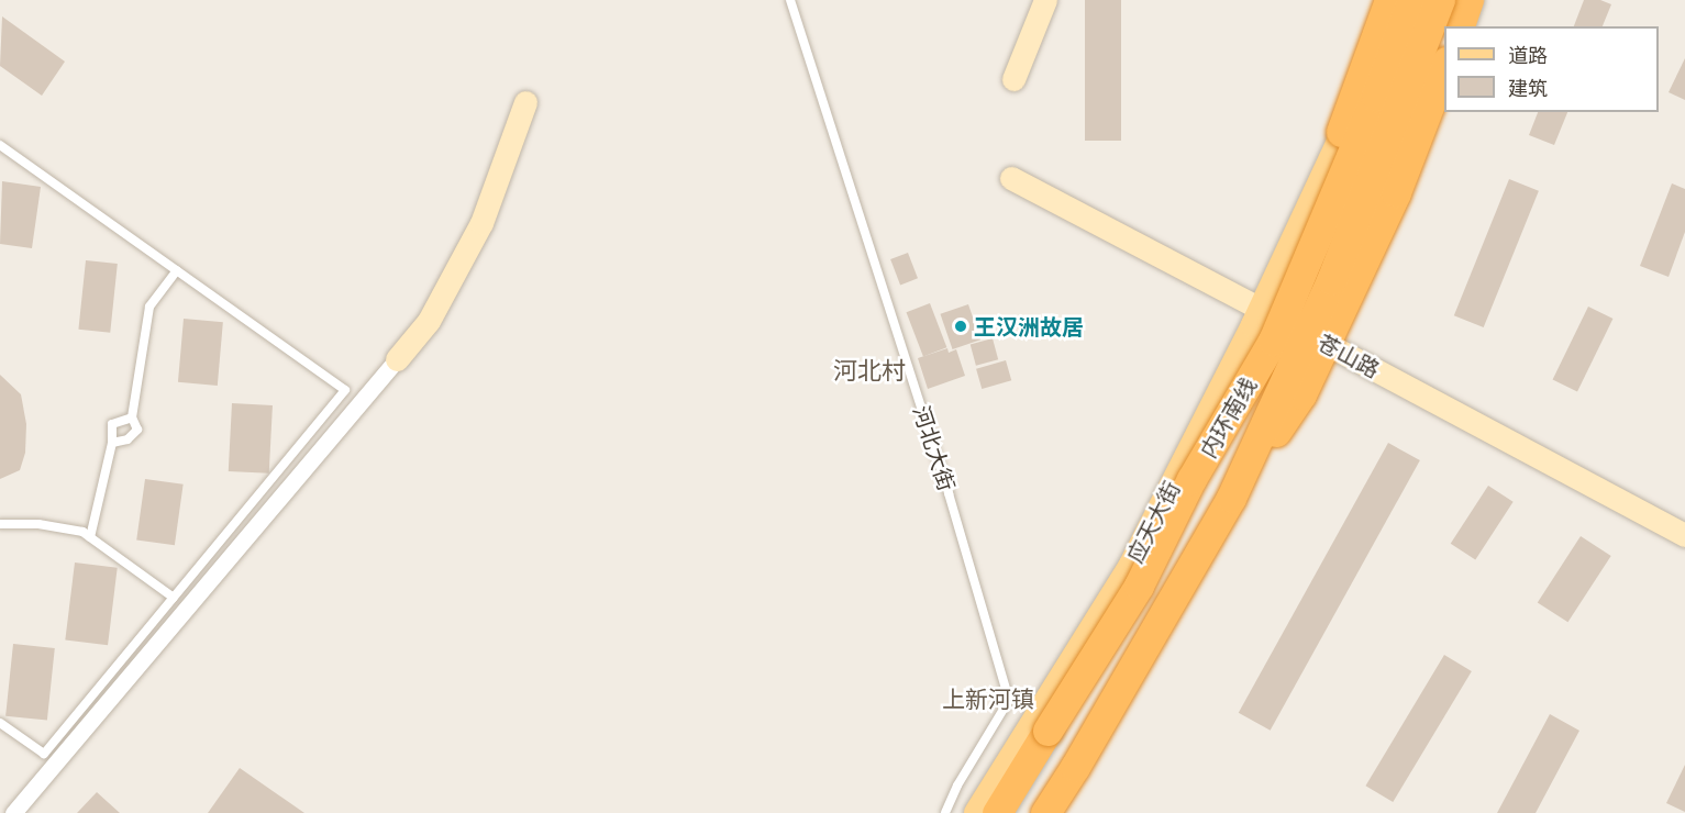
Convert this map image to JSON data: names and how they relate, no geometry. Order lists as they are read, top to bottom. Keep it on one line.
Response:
{"streets":{"highway":["内环南线"],"main road":["应天大街"],"street":["苍山路"],"lane":["河北大街"]},"crossings":[["苍山路","应天大街"]],"districts":["河北村","上新河镇"],"places":["王汉洲故居"],"legend":["道路","建筑"]}
